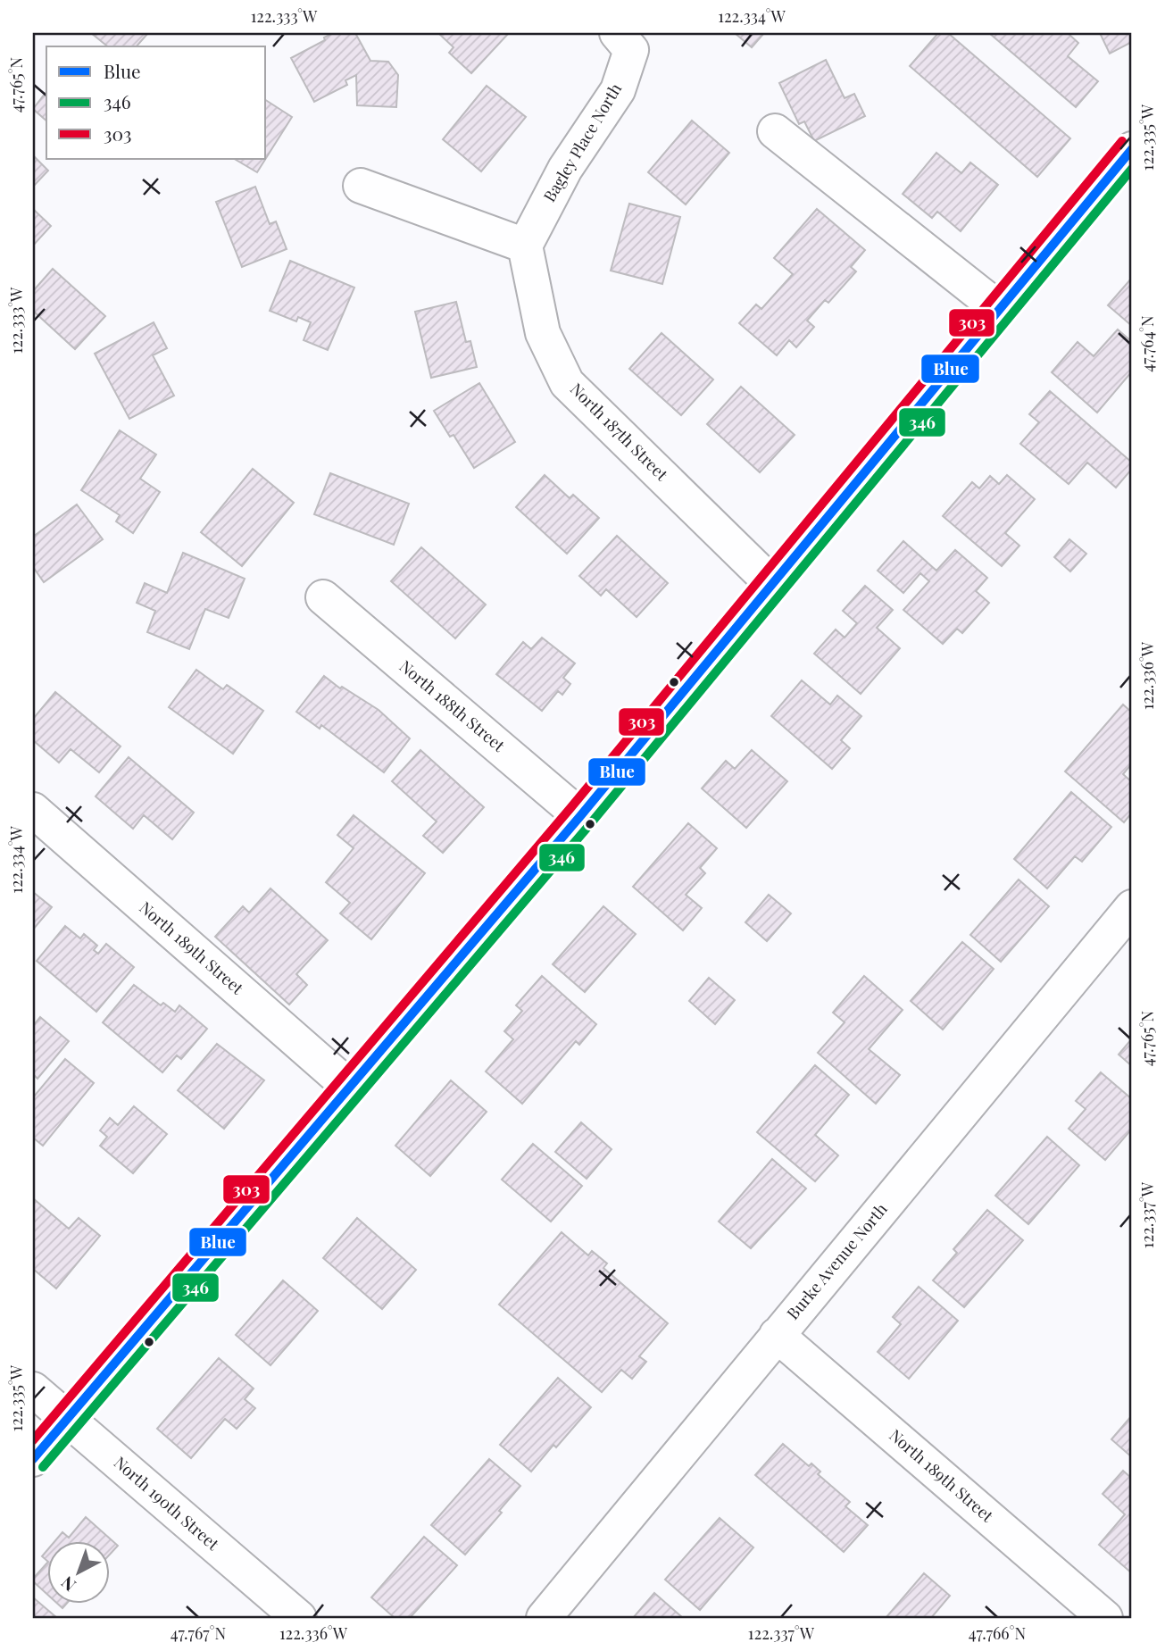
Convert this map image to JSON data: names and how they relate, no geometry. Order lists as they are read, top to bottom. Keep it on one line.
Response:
{"streets":{"street":["Bagley Place North","North 187th Street","North 188th Street","North 189th Street","Burke Avenue North","North 190th Street"]},"crossings":[["Bagley Place North","North 187th Street"],["North 189th Street","Burke Avenue North"]],"lines":["transit line 303","transit line Blue","transit line 346"],"legend":["Blue","346","303"],"north":"bottom left","coordinates":["122.333°W","122.334°W","47.765°N","122.335°W","47.764°N","122.336°W","122.337°W","47.767°N","47.766°N"]}
